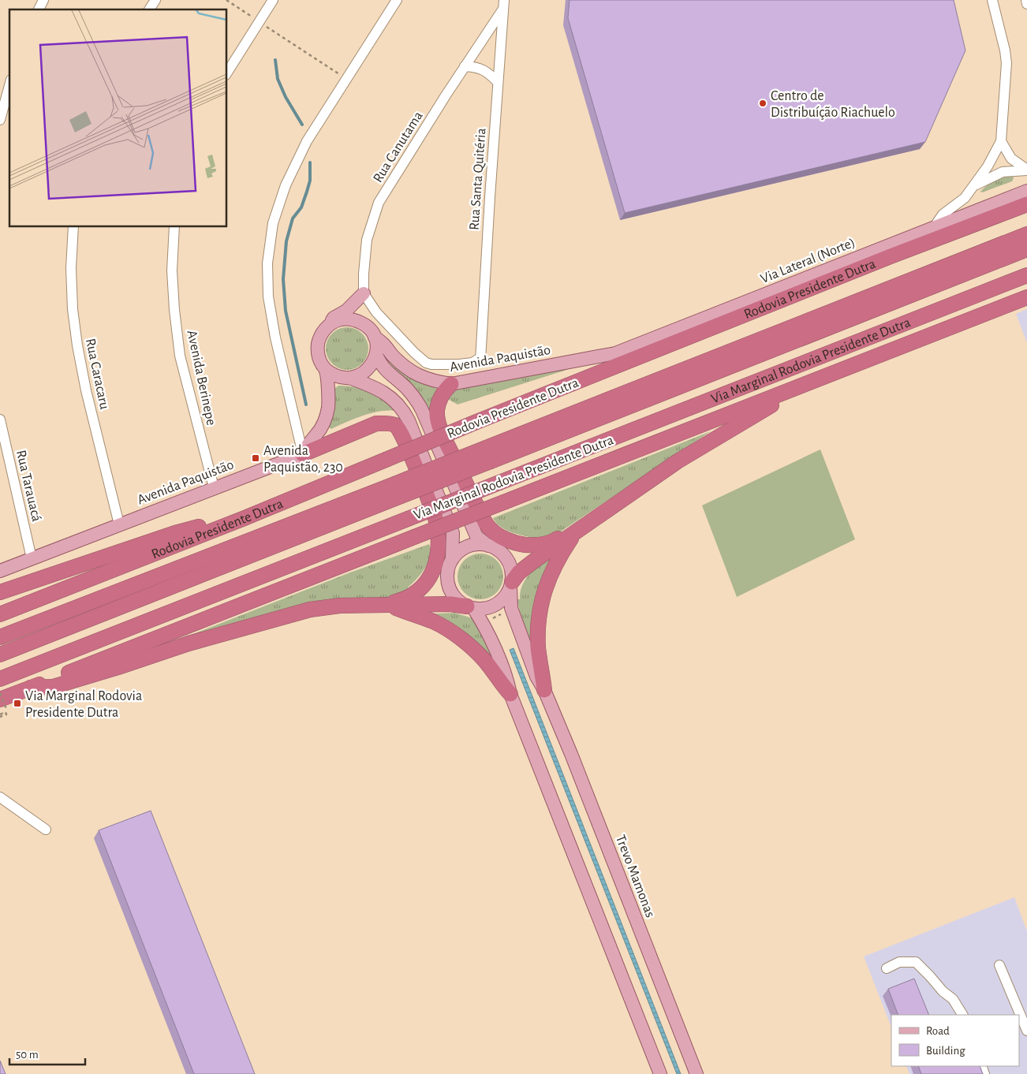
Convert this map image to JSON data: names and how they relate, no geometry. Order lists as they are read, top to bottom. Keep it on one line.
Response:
{"streets":{"highway":["Rodovia Presidente Dutra","Via Marginal Rodovia Presidente Dutra"],"main road":["Via Lateral (Norte)","Avenida Paquistão","Trevo Mamonas"],"street":["Rua Canutama","Rua Santa Quitéria","Rua Caracaru","Avenida Berinepe","Rua Tarauacá"]},"crossings":[["Rua Canutama","Rua Santa Quitéria"],["Via Lateral (Norte)","Avenida Paquistão"],["Avenida Paquistão","Rua Caracaru"],["Avenida Paquistão","Avenida Berinepe"],["Avenida Paquistão","Rua Tarauacá"]],"places":{"other":["Centro de Distribuíção Riachuelo"],"transit":["Avenida Paquistão, 230","Via Marginal Rodovia Presidente Dutra"]},"legend":["Road","Building"],"scale_bar":"50 m"}
